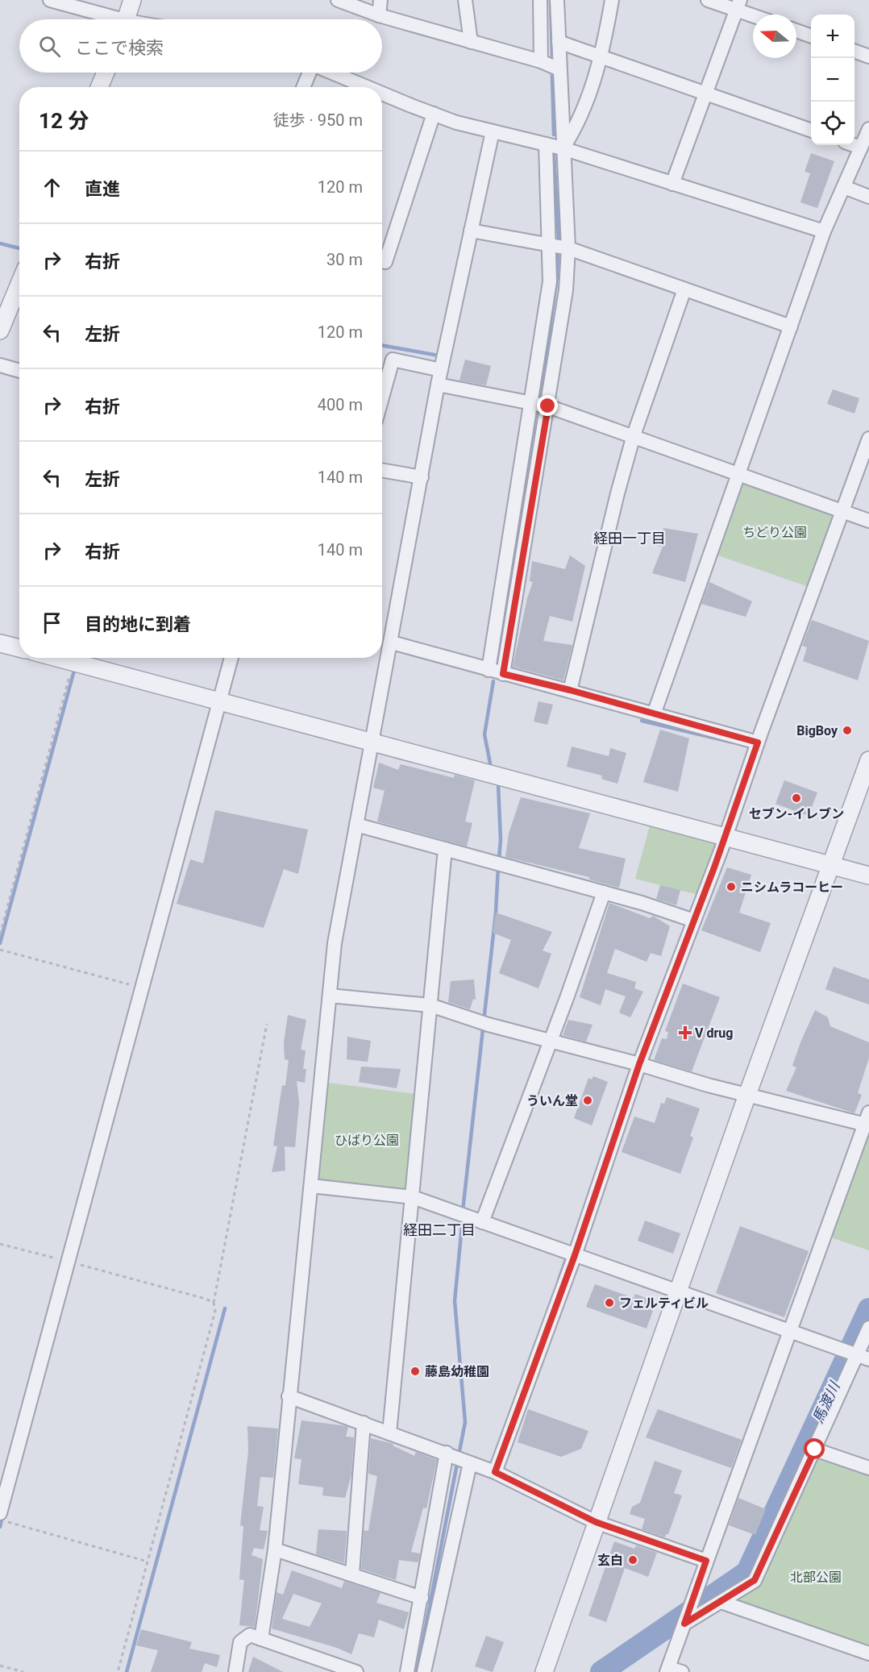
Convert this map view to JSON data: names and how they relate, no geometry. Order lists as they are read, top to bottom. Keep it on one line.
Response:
{"districts":["経田一丁目","経田二丁目"],"water":["馬渡川"],"parks":["ちどり公園","ひばり公園","北部公園"],"places":{"other":["BigBoy","セブン-イレブン","ニシムラコーヒー","ういん堂","フェルティビル","藤島幼稚園","玄白"],"health":["V drug"]},"north":"left","page":{"map_buttons":["+","−"],"search":"ここで検索","heading":["12 分","徒歩 · 950 m"],"list":[["直進","120 m"],["右折","30 m"],["左折","120 m"],["右折","400 m"],["左折","140 m"],["右折","140 m"],"目的地に到着"]}}
